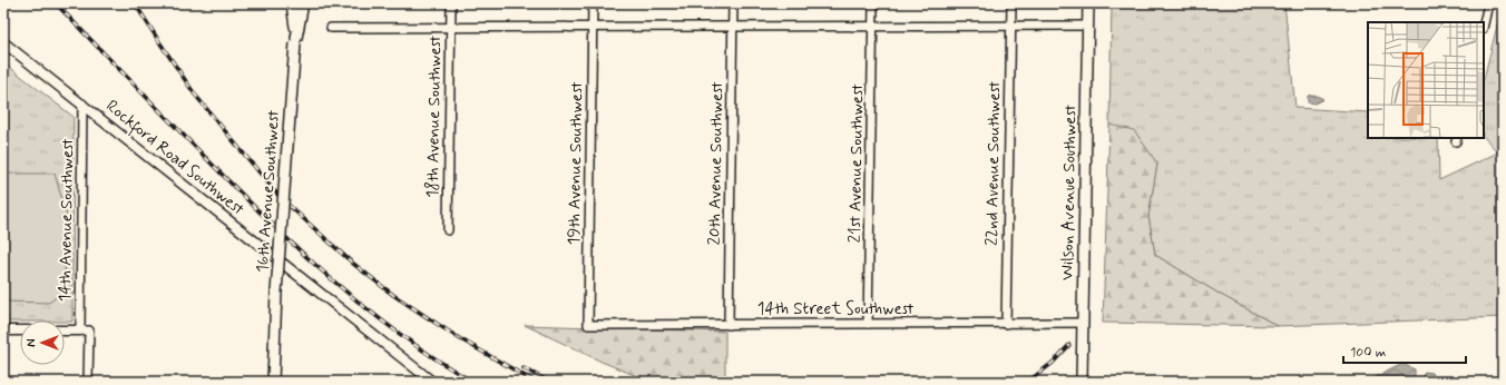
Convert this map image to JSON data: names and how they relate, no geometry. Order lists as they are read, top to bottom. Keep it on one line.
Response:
{"streets":{"main road":["16th Avenue Southwest","Wilson Avenue Southwest"],"street":["18th Avenue Southwest","Rockford Road Southwest","19th Avenue Southwest","20th Avenue Southwest","21st Avenue Southwest","22nd Avenue Southwest","14th Avenue Southwest","14th Street Southwest"]},"crossings":[["Rockford Road Southwest","14th Avenue Southwest"],["19th Avenue Southwest","14th Street Southwest"],["20th Avenue Southwest","14th Street Southwest"],["21st Avenue Southwest","14th Street Southwest"],["22nd Avenue Southwest","14th Street Southwest"],["Wilson Avenue Southwest","14th Street Southwest"]],"scale_bar":"100 m","north":"left"}
